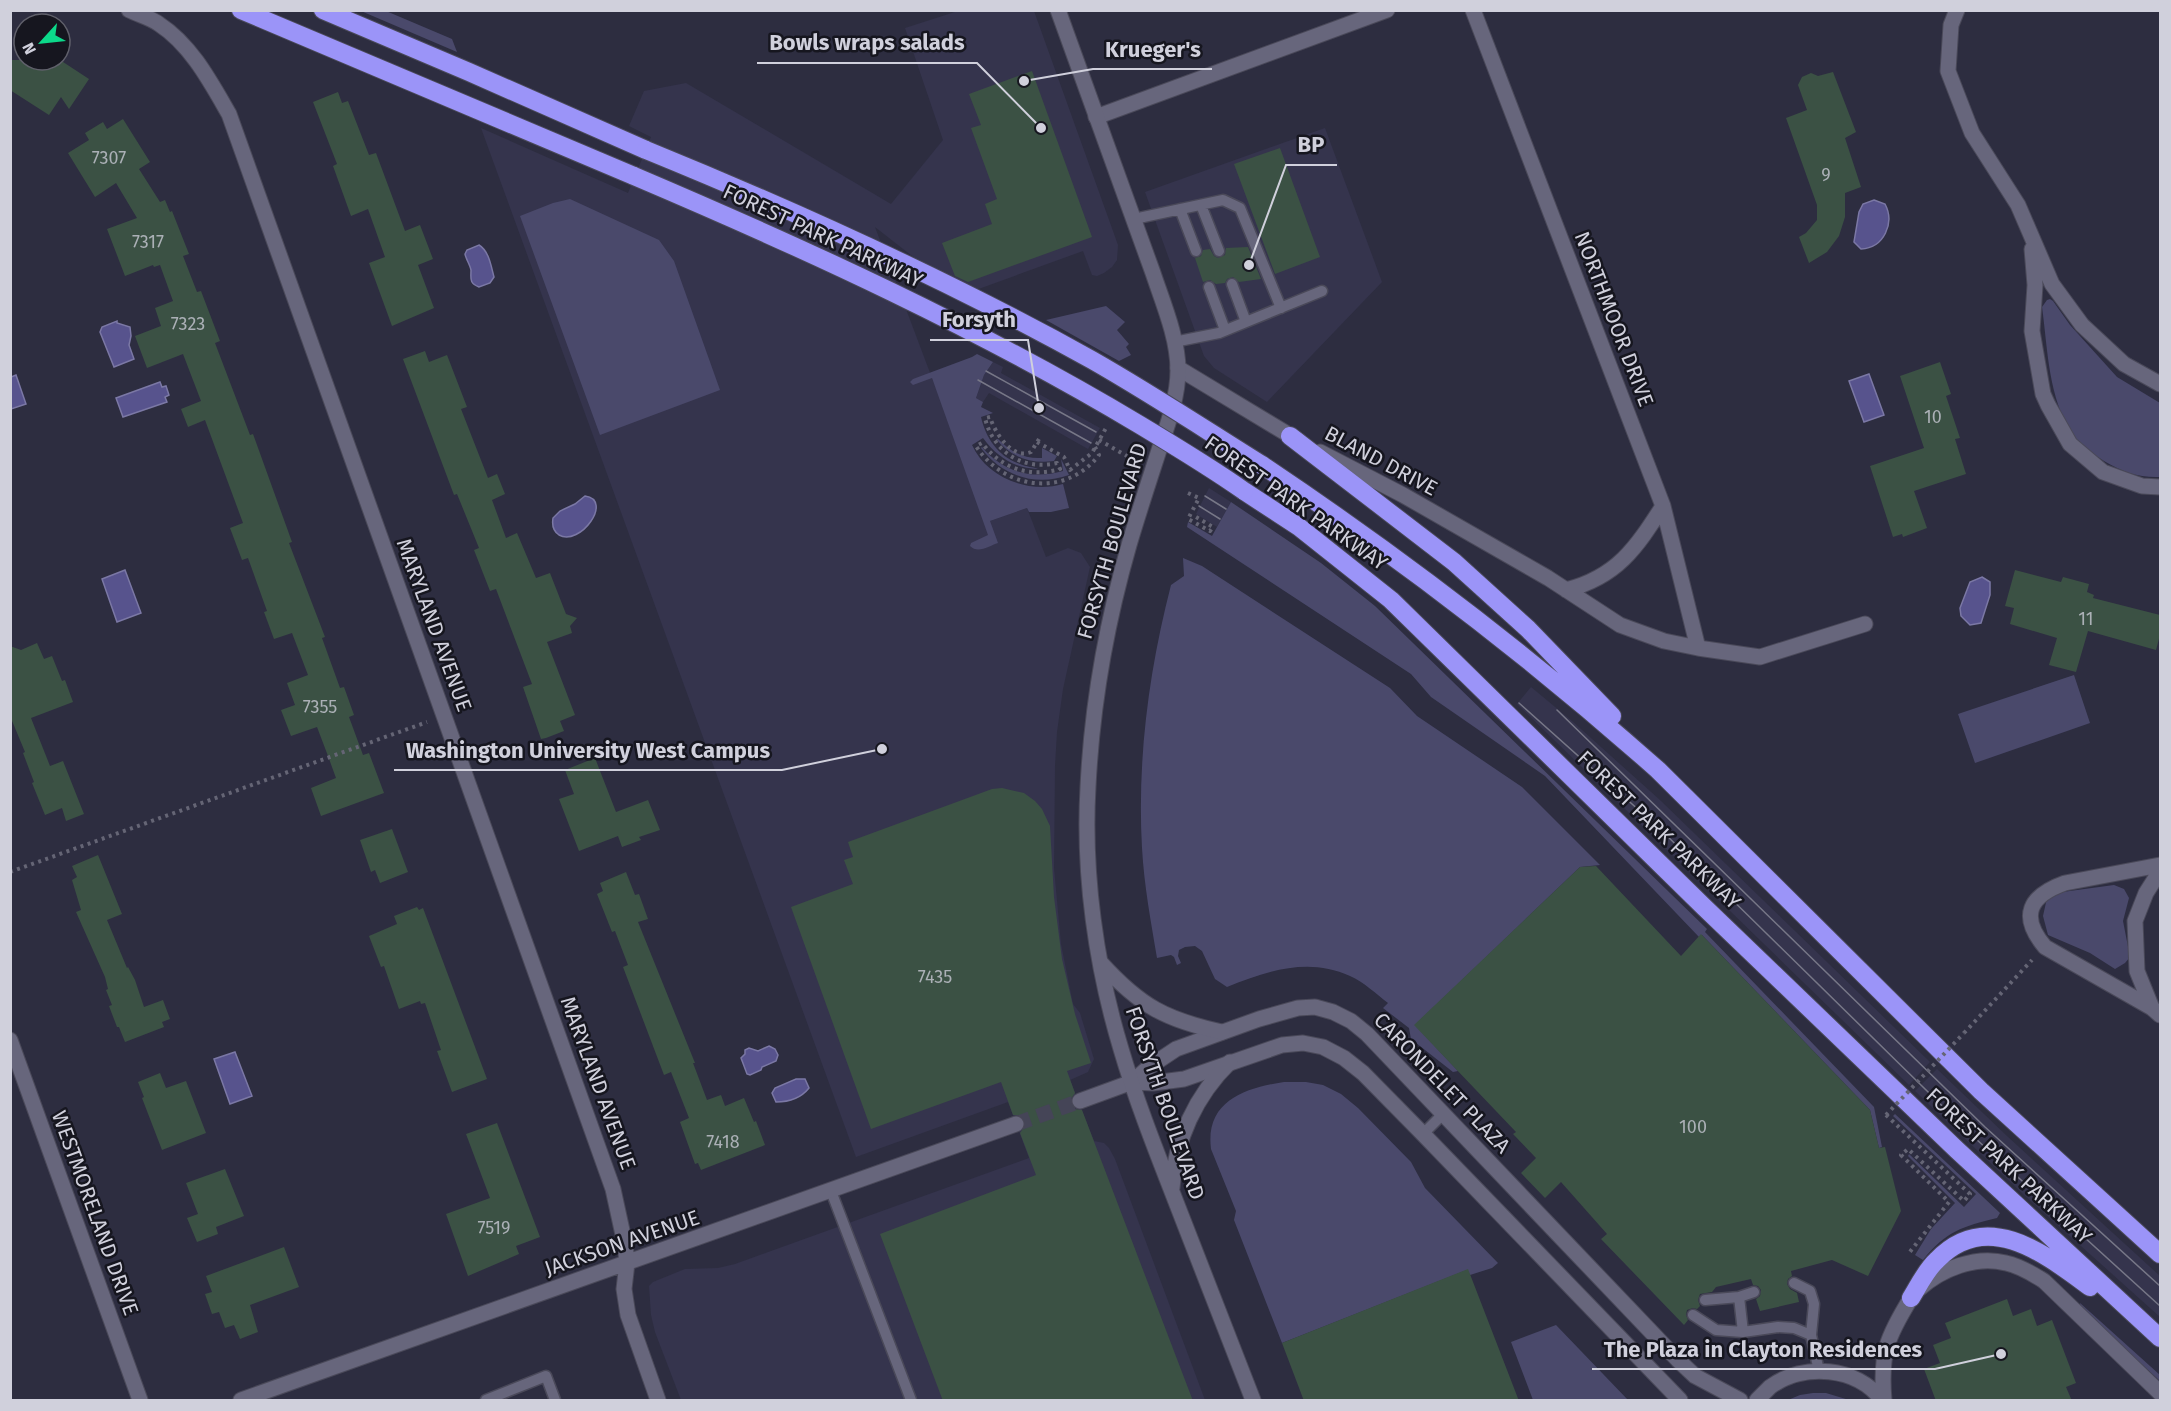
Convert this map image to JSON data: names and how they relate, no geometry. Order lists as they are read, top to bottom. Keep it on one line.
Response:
{"streets":{"highway":["FOREST PARK PARKWAY"],"street":["NORTHMOOR DRIVE","BLAND DRIVE","FORSYTH BOULEVARD","MARYLAND AVENUE","CARONDELET PLAZA","WESTMORELAND DRIVE","JACKSON AVENUE"]},"crossings":[["NORTHMOOR DRIVE","BLAND DRIVE"],["BLAND DRIVE","FORSYTH BOULEVARD"],["FORSYTH BOULEVARD","CARONDELET PLAZA"],["MARYLAND AVENUE","JACKSON AVENUE"]],"places":["Krueger's","Bowls wraps salads","BP","Forsyth","Washington University West Campus","The Plaza in Clayton Residences"],"house_numbers":["7307","9","7317","7323","10","11","7355","7435","100","7418","7519"],"north":"bottom left"}
